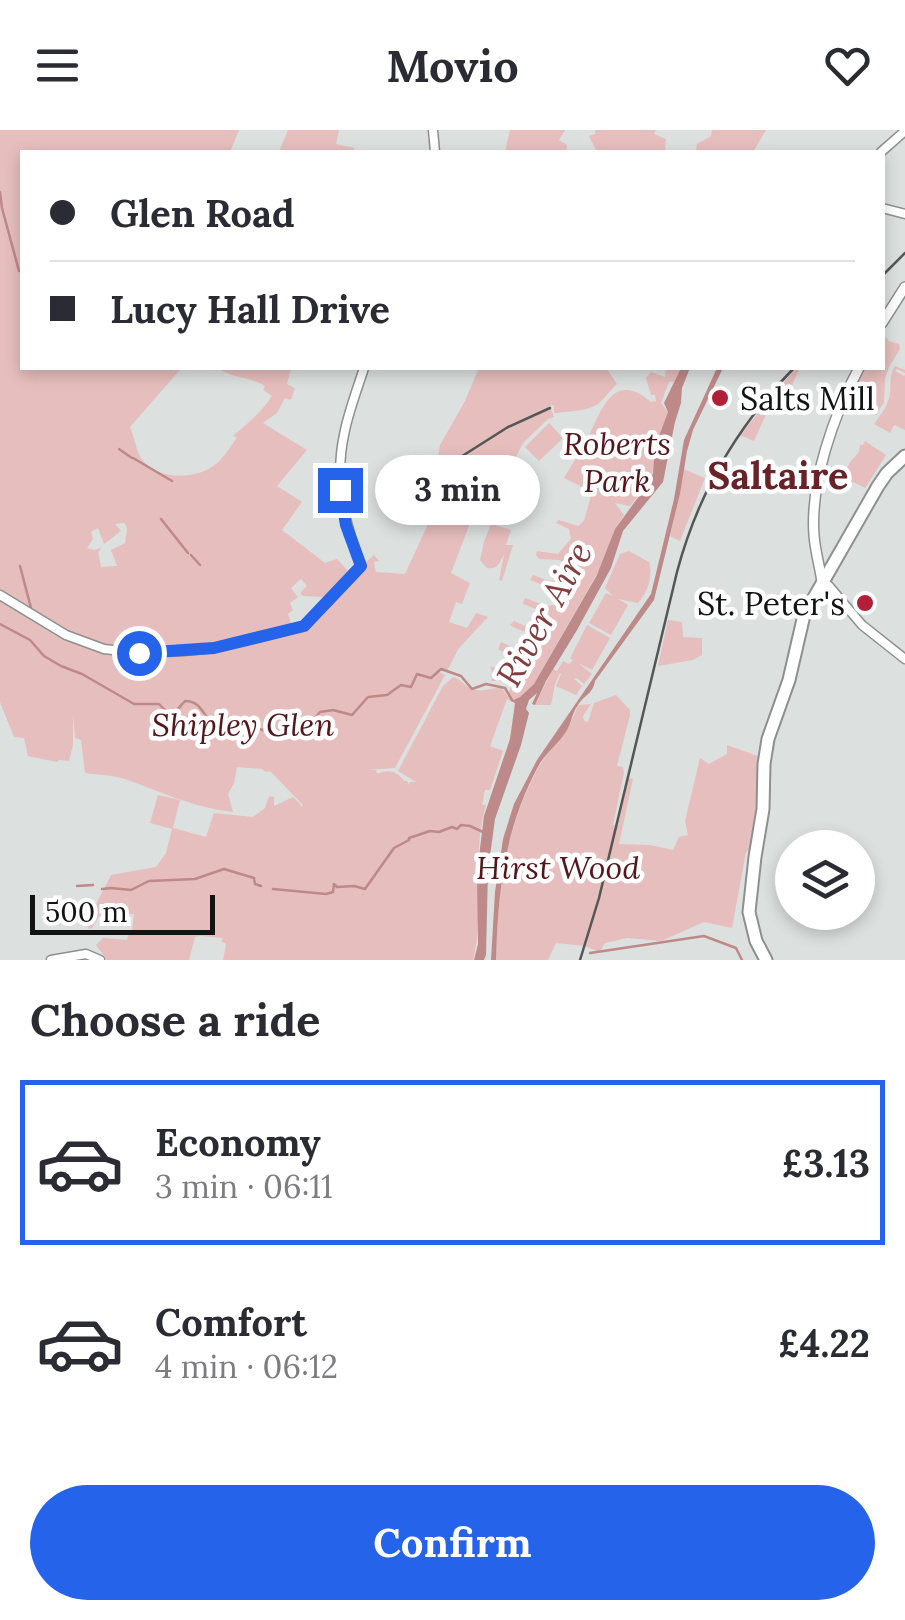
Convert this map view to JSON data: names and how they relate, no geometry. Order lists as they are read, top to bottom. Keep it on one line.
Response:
{"districts":["Saltaire"],"water":["River Aire"],"parks":["Roberts Park","Shipley Glen","Hirst Wood"],"places":["Salts Mill","St. Peter's"],"scale_bar":"500 m","page":{"header":"Movio","banner":["Glen Road","Lucy Hall Drive"],"bubble":"3 min","scale":"500 m","heading":"Choose a ride","list":[{"name":"Economy","note":"3 min · 06:11","value":"£3.13"},{"name":"Comfort","note":"4 min · 06:12","value":"£4.22"}],"buttons":"Confirm"}}
